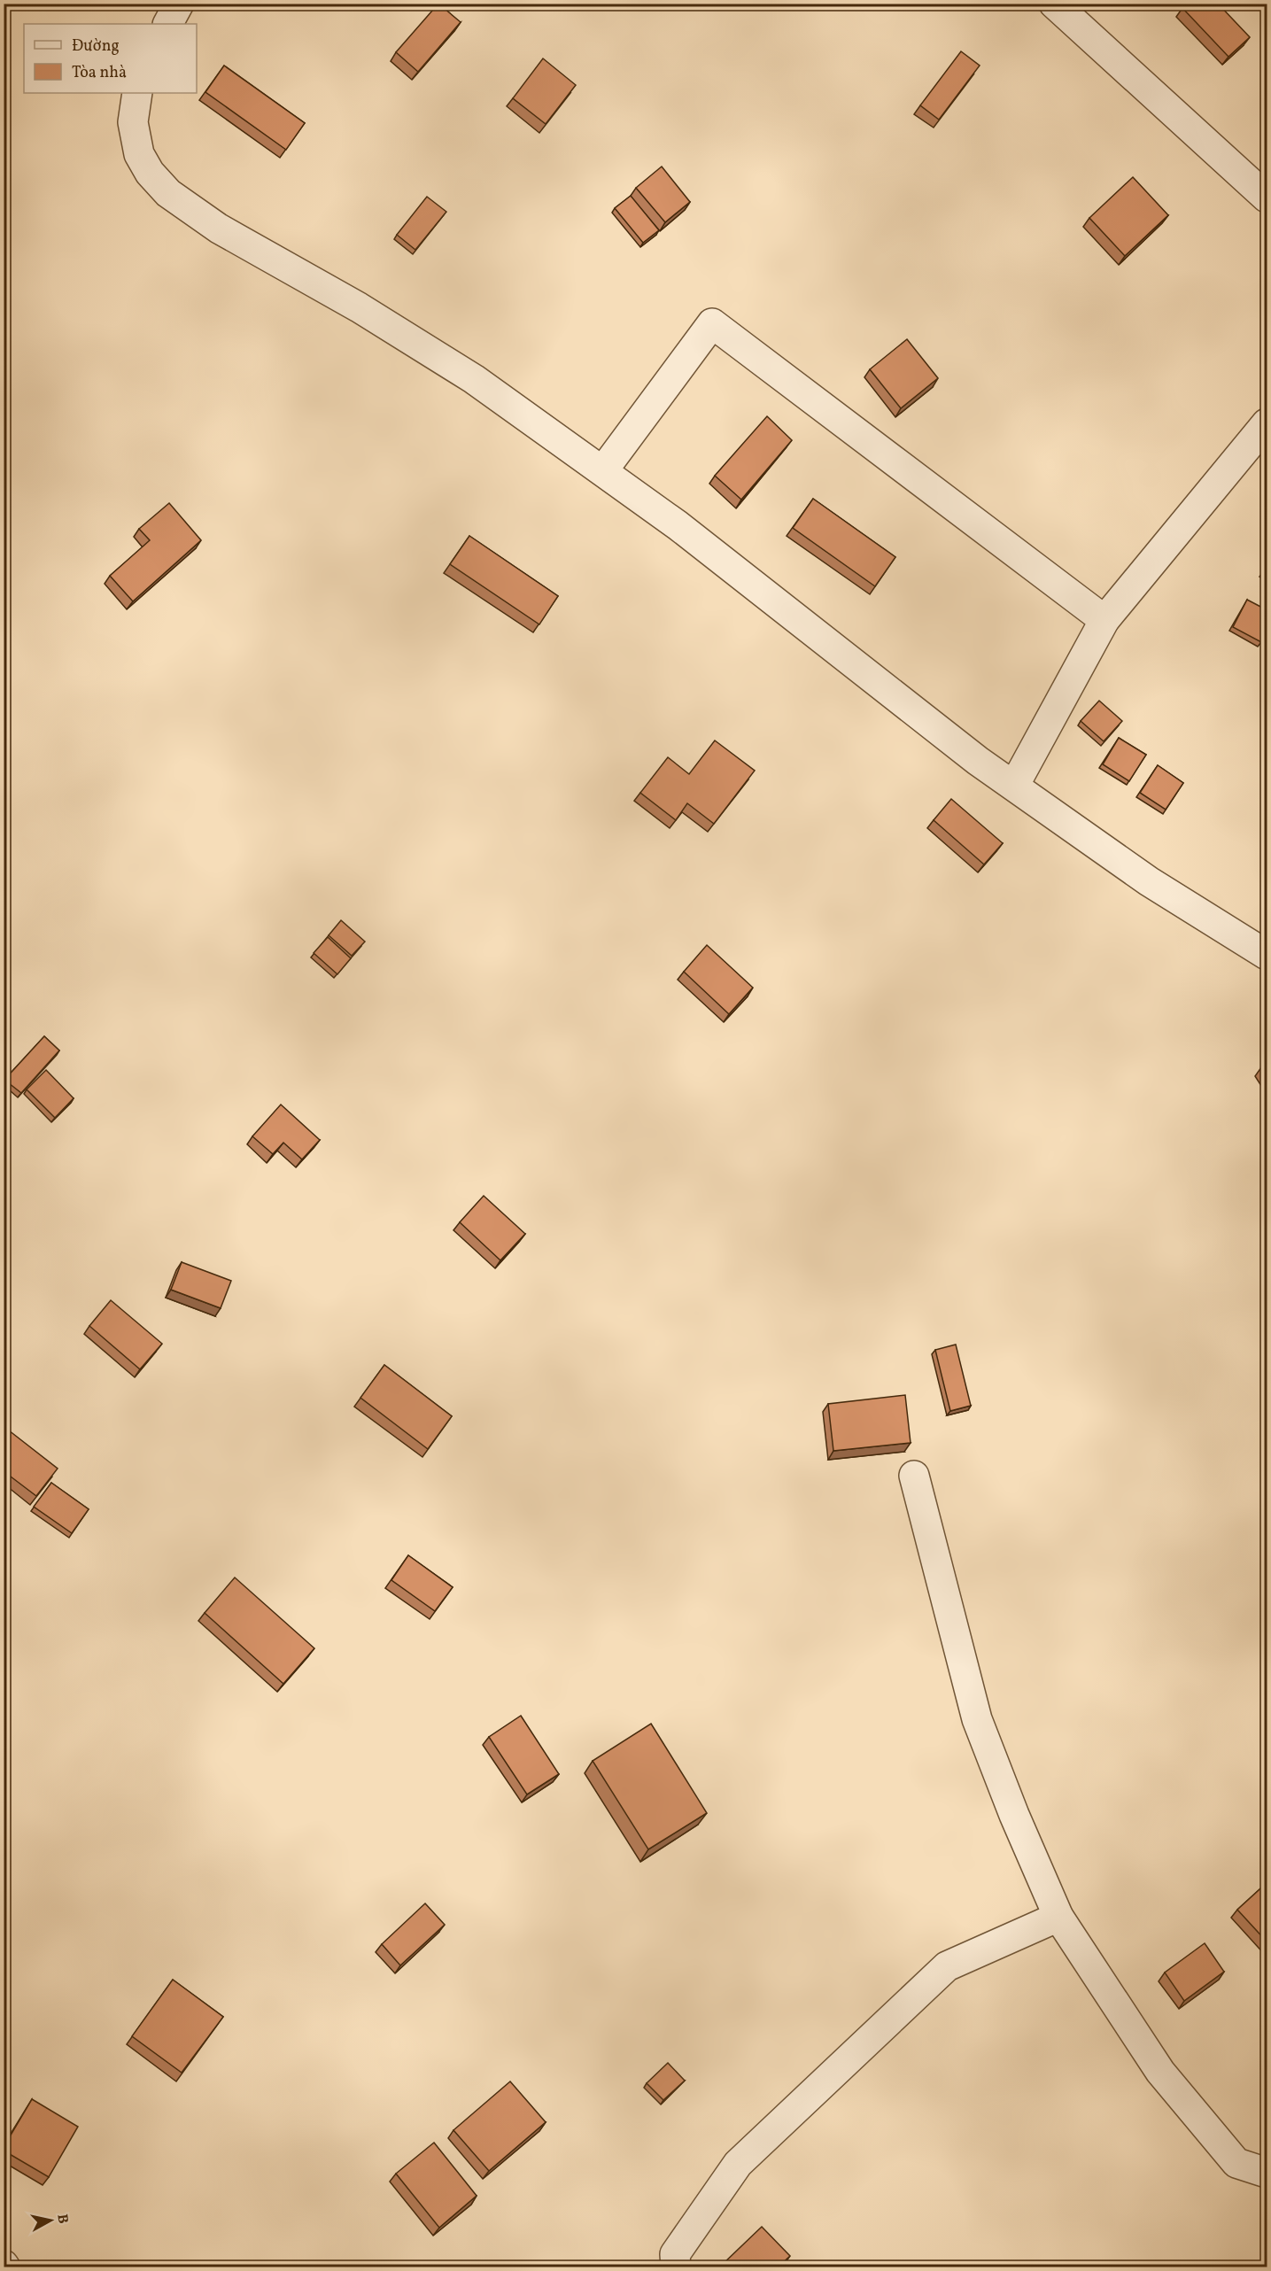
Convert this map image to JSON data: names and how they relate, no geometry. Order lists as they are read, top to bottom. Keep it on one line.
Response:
{"legend":["Đường","Tòa nhà"],"north":"right"}
